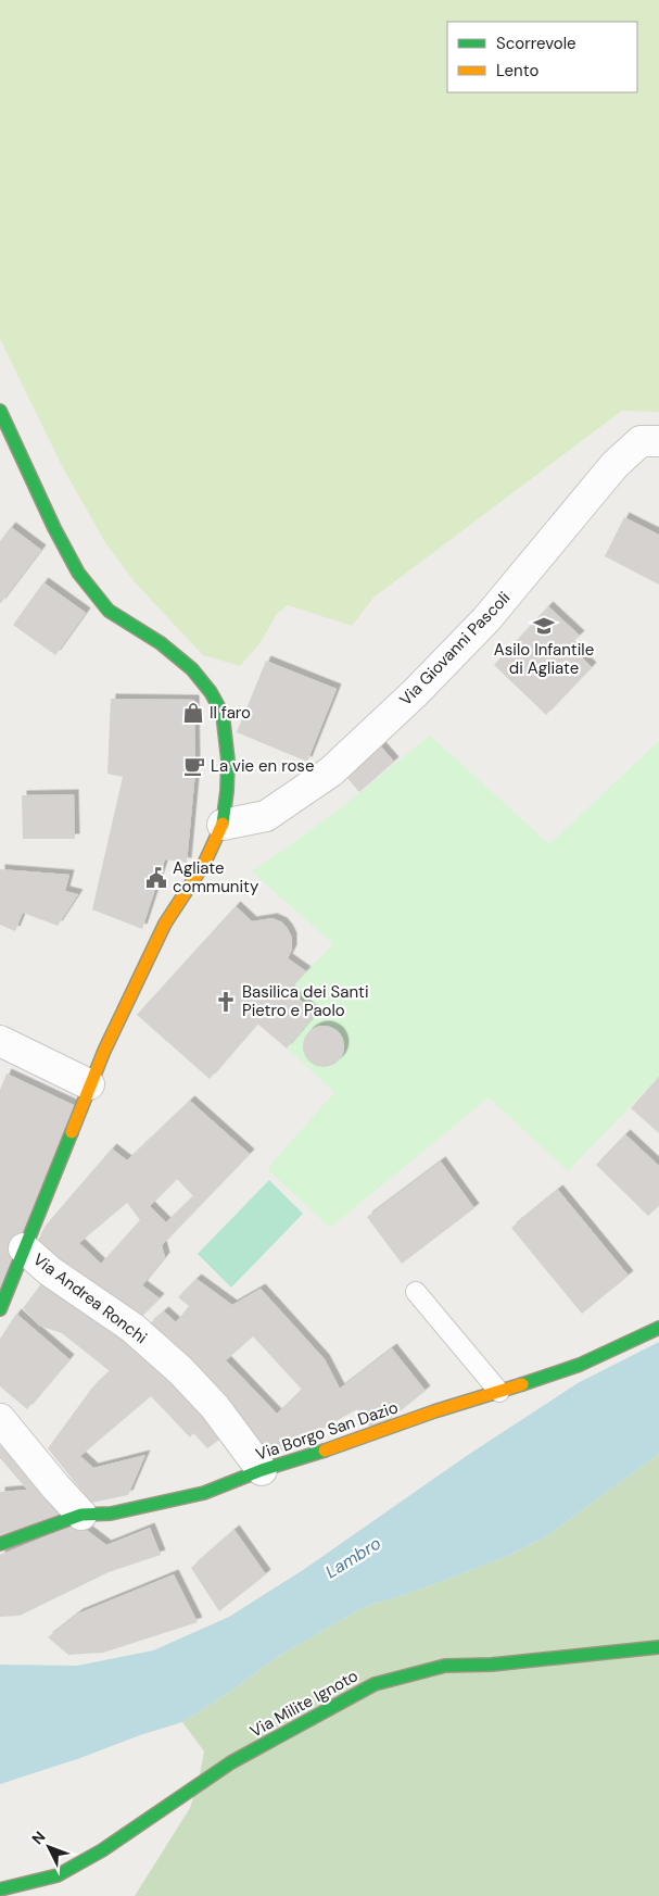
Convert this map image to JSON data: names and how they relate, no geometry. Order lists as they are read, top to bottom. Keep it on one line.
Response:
{"streets":{"street":["Via Giovanni Pascoli","Via Andrea Ronchi","Via Borgo San Dazio","Via Milite Ignoto"]},"crossings":[["Via Andrea Ronchi","Via Borgo San Dazio"]],"water":["Lambro"],"places":{"school or university":["Asilo Infantile di Agliate"],"shop":["Il faro"],"cafe":["La vie en rose"],"public building":["Agliate community"],"church":["Basilica dei Santi Pietro e Paolo"]},"legend":["Scorrevole","Lento"],"north":"top left"}
